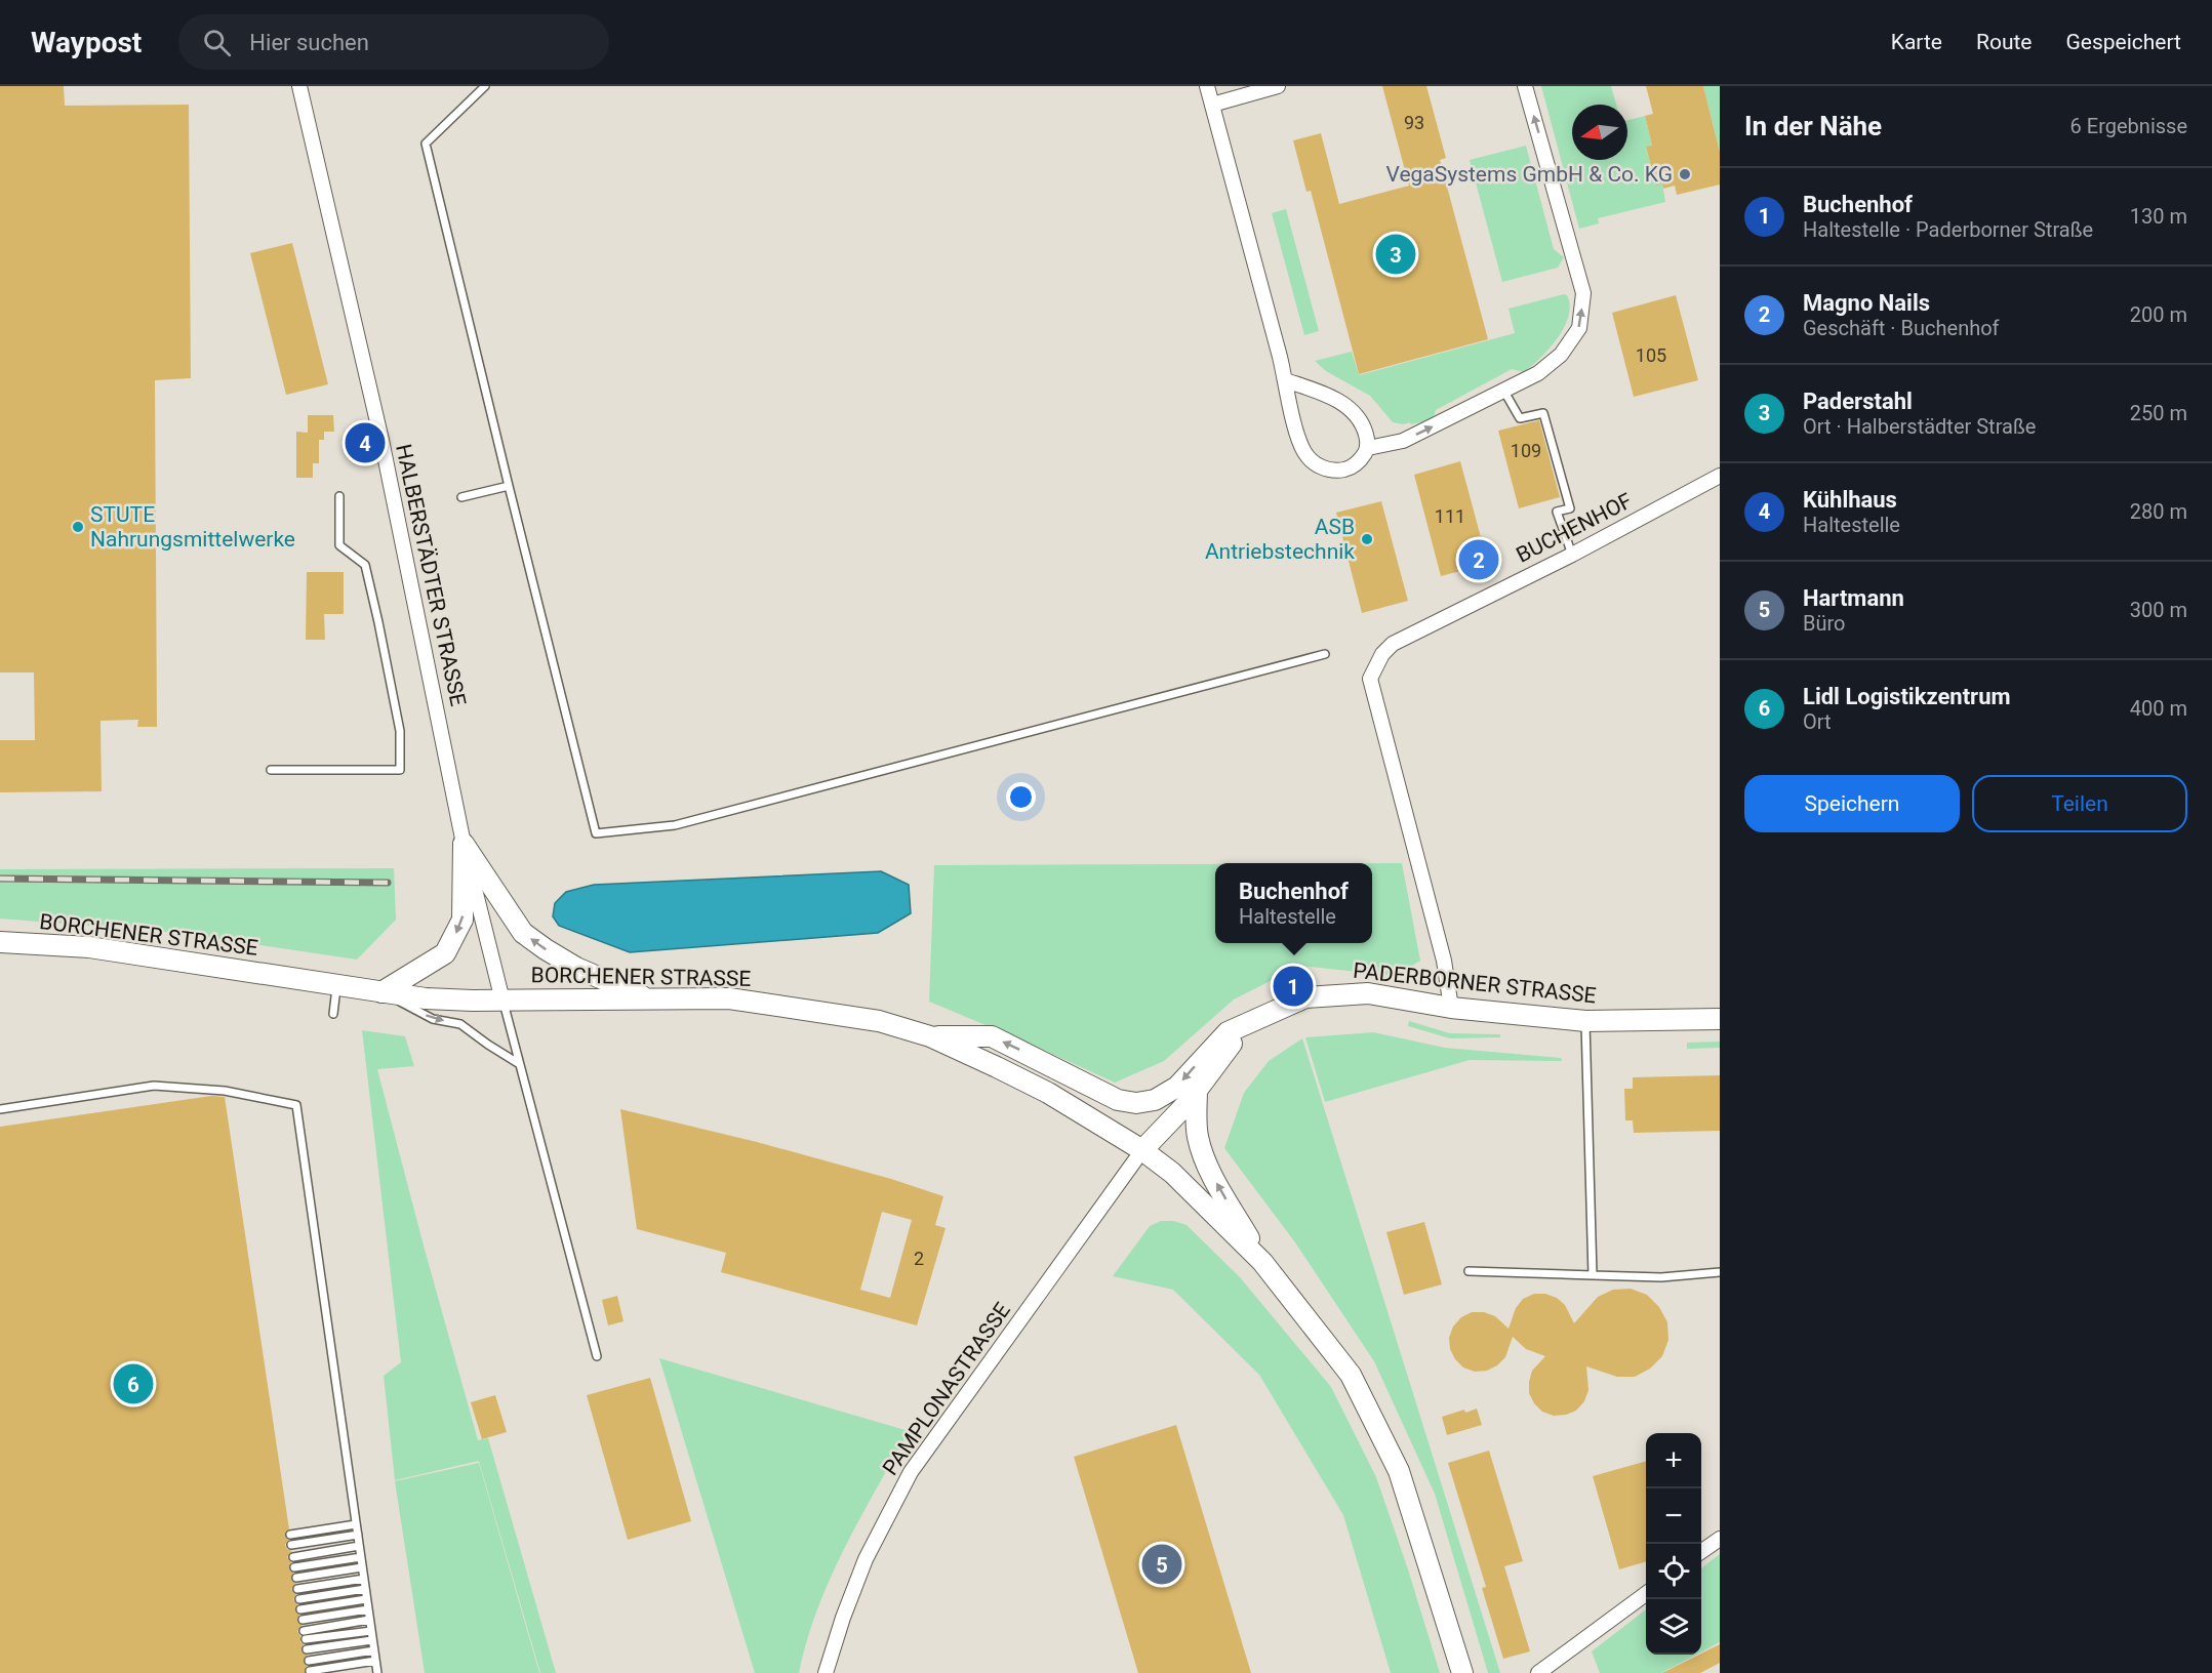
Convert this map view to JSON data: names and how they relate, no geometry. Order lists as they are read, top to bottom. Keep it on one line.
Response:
{"streets":{"main road":["BORCHENER STRASSE","PADERBORNER STRASSE"],"street":["BUCHENHOF","HALBERSTÄDTER STRASSE","PAMPLONASTRASSE"]},"crossings":[["BUCHENHOF","PADERBORNER STRASSE"],["HALBERSTÄDTER STRASSE","BORCHENER STRASSE"],["BORCHENER STRASSE","PADERBORNER STRASSE"],["BORCHENER STRASSE","PAMPLONASTRASSE"],["PADERBORNER STRASSE","PAMPLONASTRASSE"]],"places":["VegaSystems GmbH & Co. KG","STUTE Nahrungsmittelwerke","ASB Antriebstechnik"],"house_numbers":["93","105","109","111","2"],"north":"left","page":{"header":"Waypost","search":"Hier suchen","nav":["Karte","Route","Gespeichert"],"heading":["In der Nähe","6 Ergebnisse"],"list":[{"mark":"1","name":"Buchenhof","note":"Haltestelle · Paderborner Straße","value":"130 m"},{"mark":"2","name":"Magno Nails","note":"Geschäft · Buchenhof","value":"200 m"},{"mark":"3","name":"Paderstahl","note":"Ort · Halberstädter Straße","value":"250 m"},{"mark":"4","name":"Kühlhaus","note":"Haltestelle","value":"280 m"},{"mark":"5","name":"Hartmann","note":"Büro","value":"300 m"},{"mark":"6","name":"Lidl Logistikzentrum","note":"Ort","value":"400 m"}],"pins":["3","4","2","1","6","5"],"buttons":["Speichern","Teilen"],"popup":["Buchenhof","Haltestelle"],"map_buttons":["+","−"]}}
